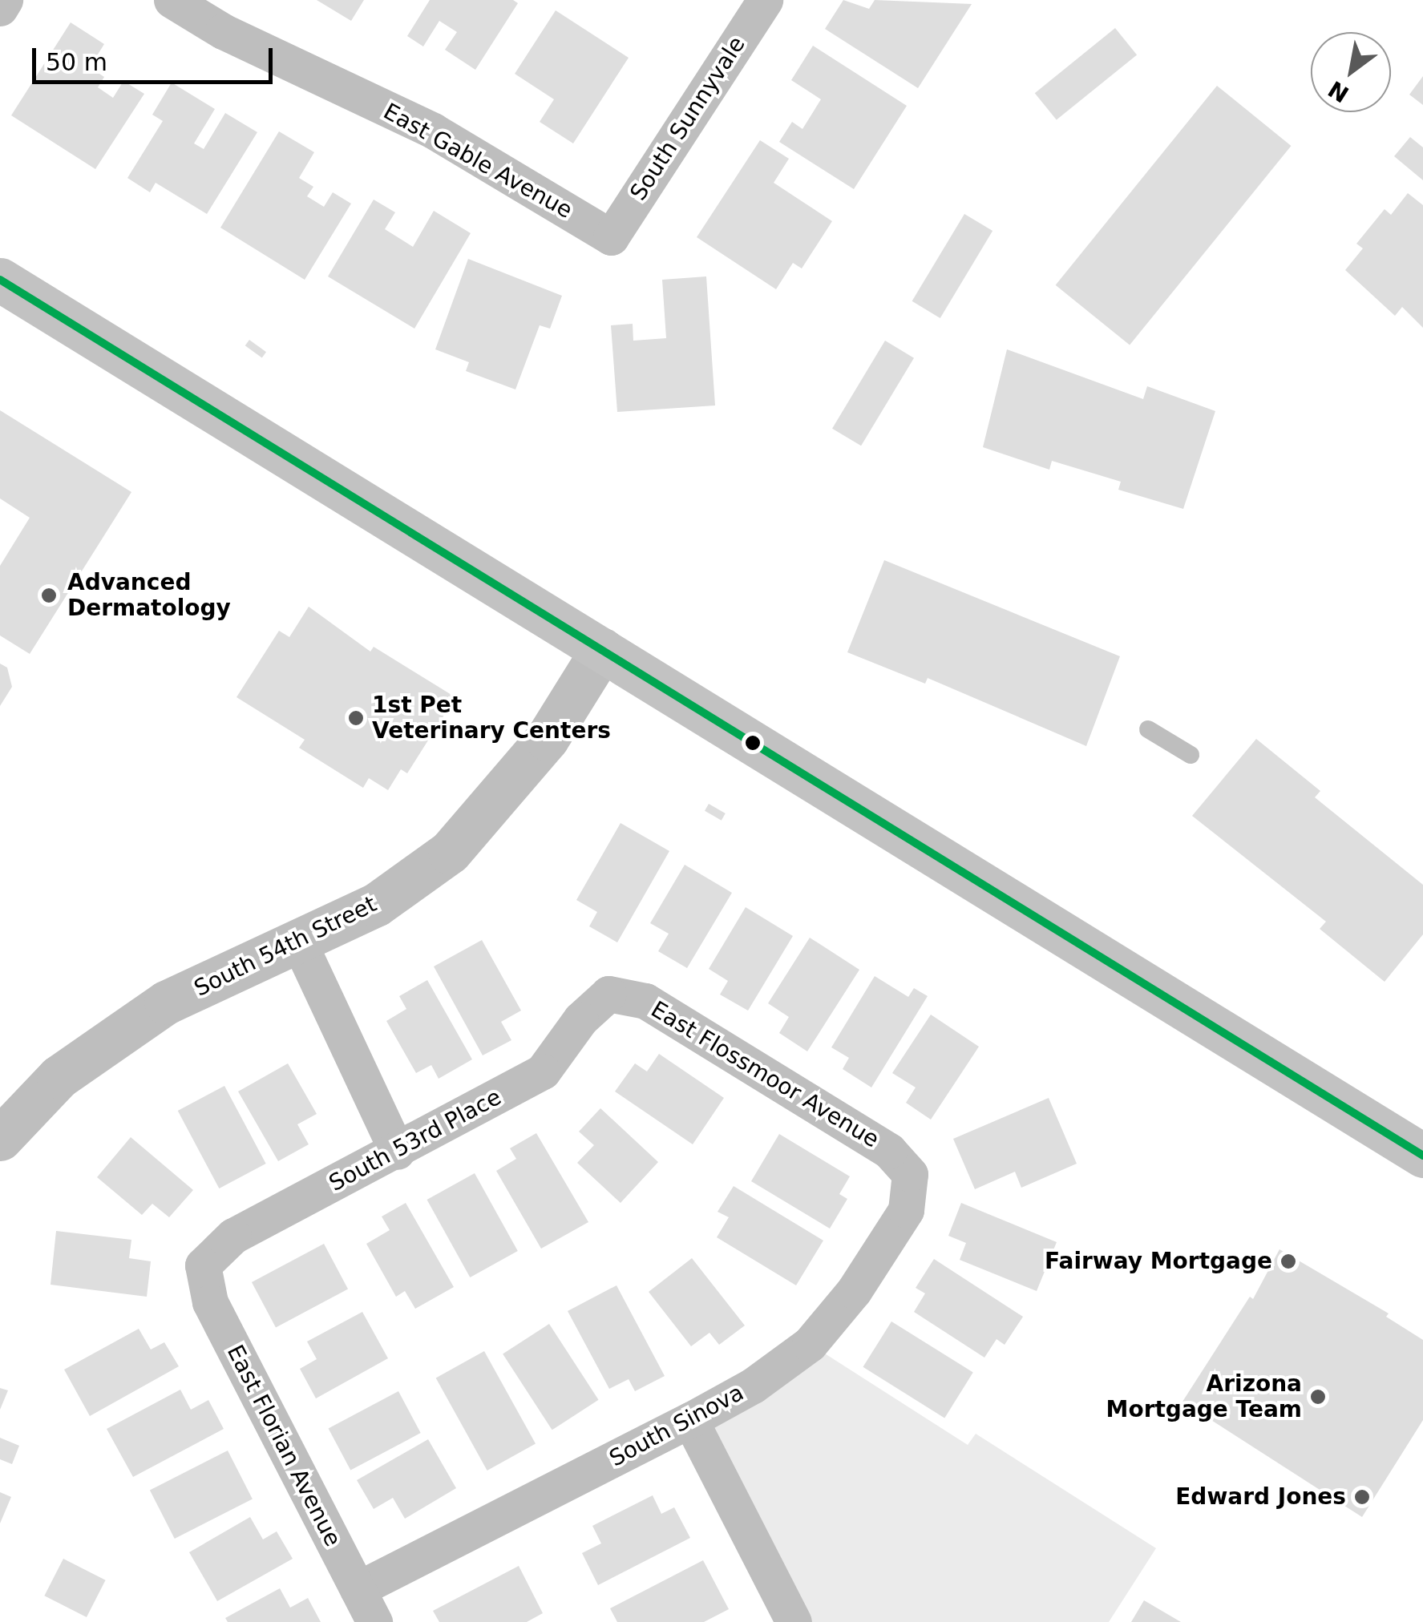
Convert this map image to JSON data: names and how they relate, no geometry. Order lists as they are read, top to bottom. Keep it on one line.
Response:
{"streets":{"street":["South Sunnyvale","East Gable Avenue","South 54th Street","East Flossmoor Avenue","South 53rd Place","South Sinova","East Florian Avenue"]},"crossings":[["South Sunnyvale","East Gable Avenue"],["East Flossmoor Avenue","South 53rd Place"],["East Flossmoor Avenue","South Sinova"],["South 53rd Place","East Florian Avenue"],["South Sinova","East Florian Avenue"]],"places":["Advanced Dermatology","1st Pet Veterinary Centers","Fairway Mortgage","Arizona Mortgage Team","Edward Jones"],"scale_bar":"50 m","north":"bottom left"}
